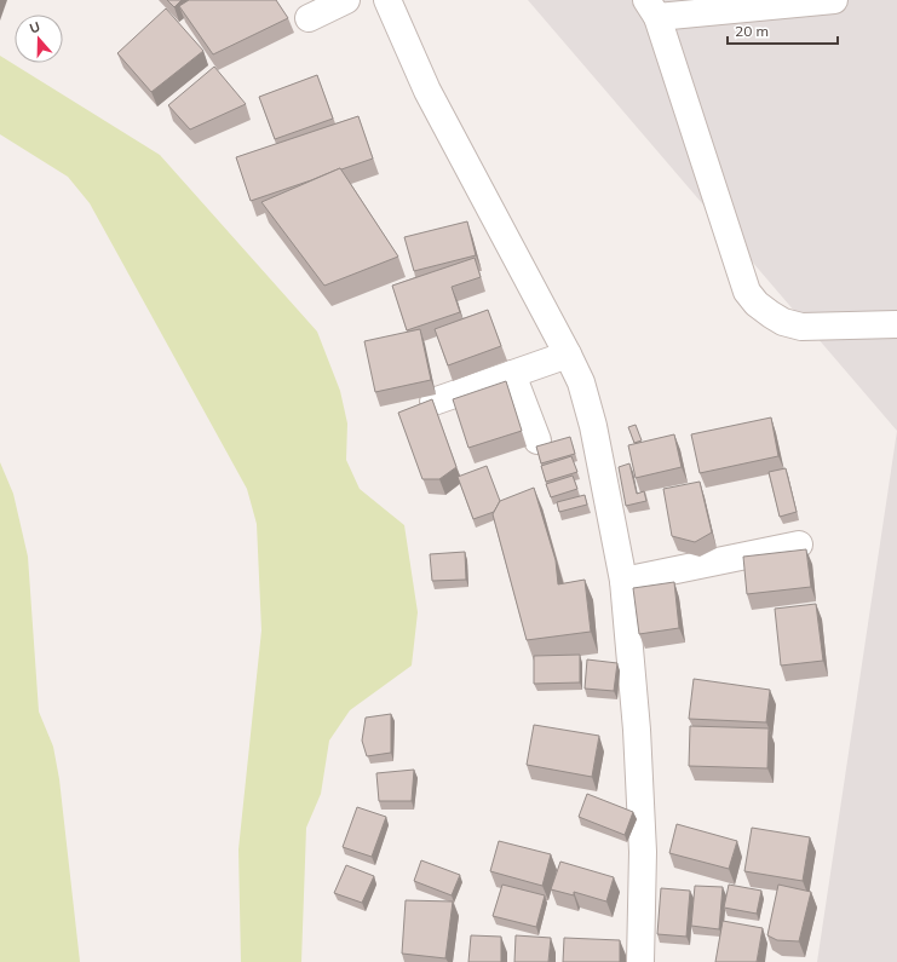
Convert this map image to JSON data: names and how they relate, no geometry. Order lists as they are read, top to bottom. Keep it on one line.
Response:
{"scale_bar":"20 m","north":"top"}
